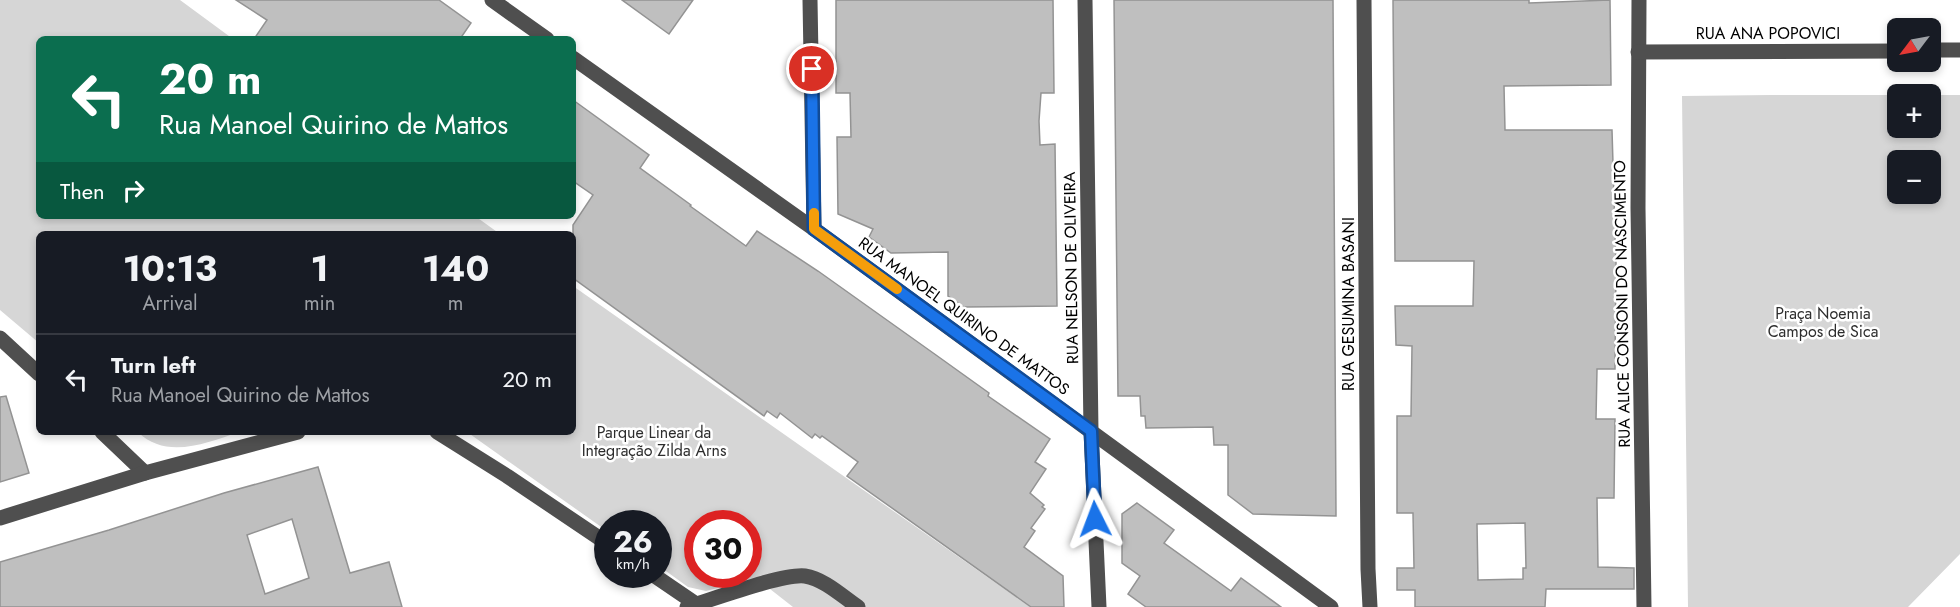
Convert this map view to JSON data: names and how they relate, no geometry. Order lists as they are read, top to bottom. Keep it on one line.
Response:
{"streets":{"street":["RUA ANA POPOVICI","RUA NELSON DE OLIVEIRA","RUA GESUMINA BASANI","RUA ALICE CONSONI DO NASCIMENTO","RUA MANOEL QUIRINO DE MATTOS"]},"crossings":[["RUA ANA POPOVICI","RUA ALICE CONSONI DO NASCIMENTO"],["RUA NELSON DE OLIVEIRA","RUA MANOEL QUIRINO DE MATTOS"]],"parks":["Praça Noemia Campos de Sica","Parque Linear da Integração Zilda Arns"],"north":"bottom left","page":{"map_buttons":["+","−"],"turn":["20 m","Rua Manoel Quirino de Mattos"],"then":"Then","eta":["10:13","Arrival","1","min","140","m"],"list":[{"name":"Turn left","note":"Rua Manoel Quirino de Mattos","value":"20 m"}],"speed":"26 km/h","limit":"30"}}
